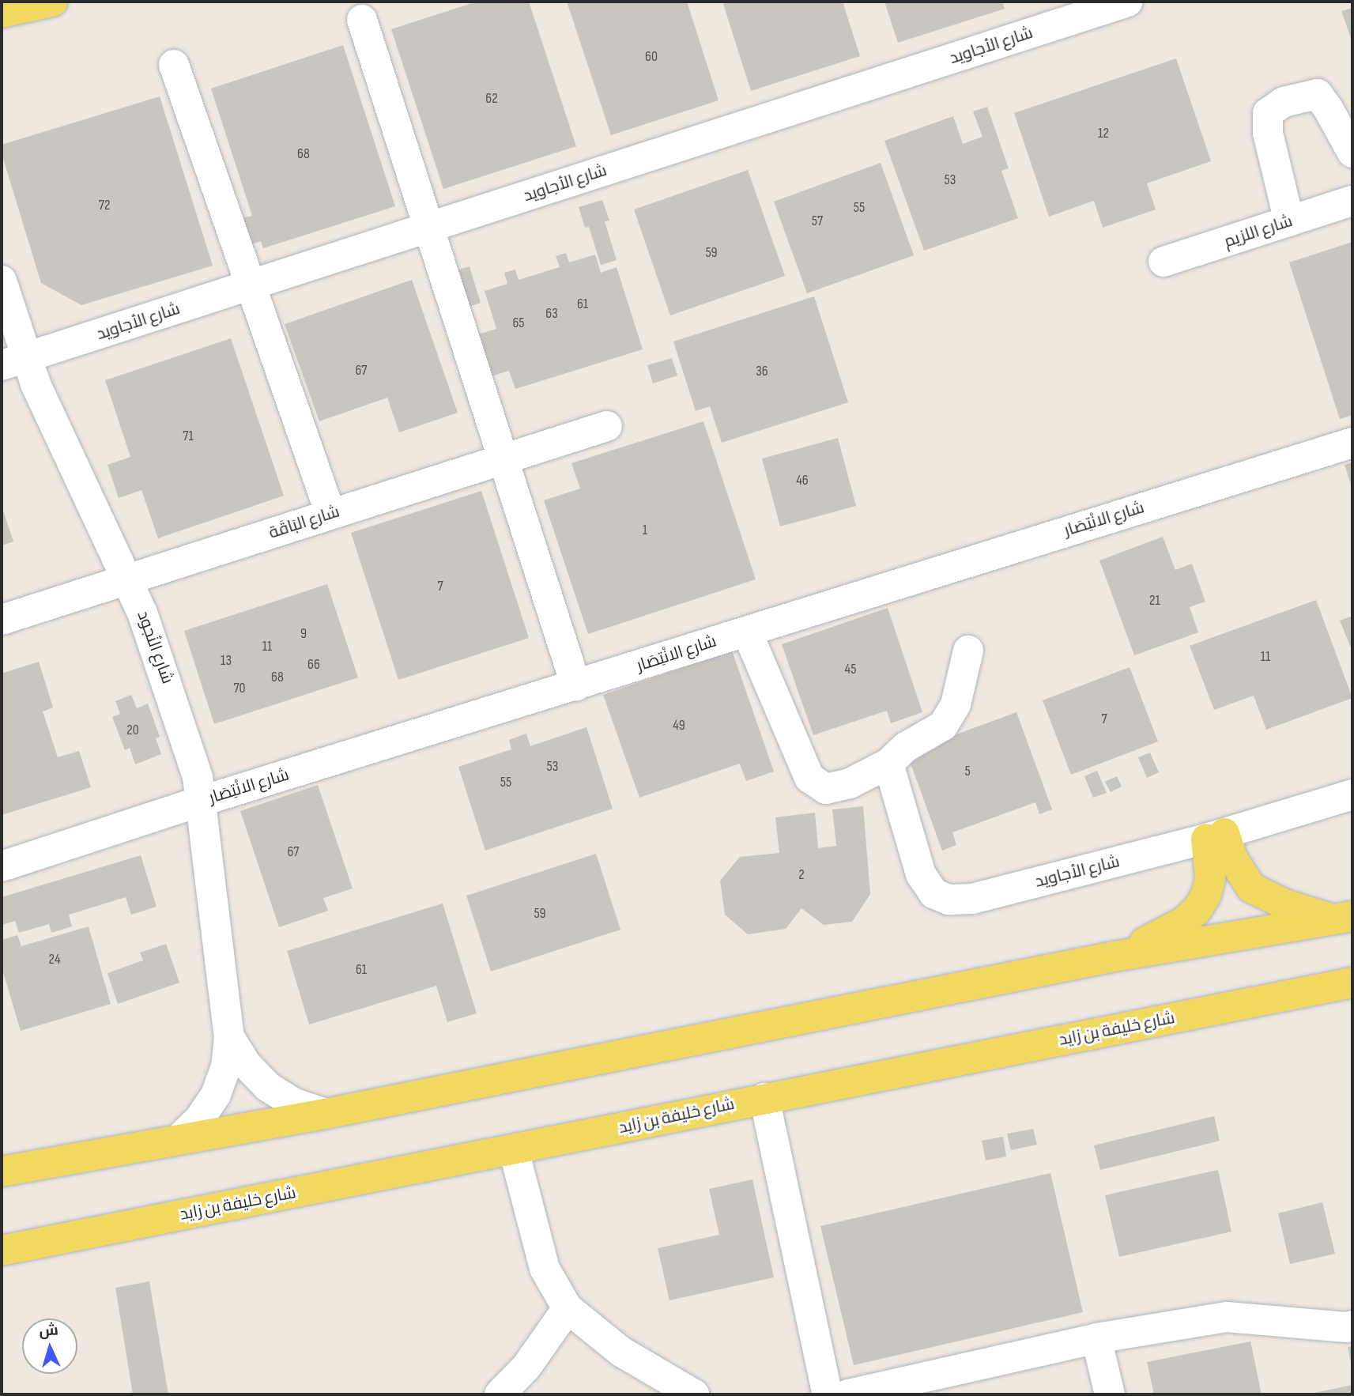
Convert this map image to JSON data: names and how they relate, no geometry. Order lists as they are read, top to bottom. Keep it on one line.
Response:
{"streets":{"main road":["شارع خليفة بن زايد"],"street":["شارع الأجاويد","شارع اللزيم","شارع الانْتِصَار","شارع البَاقَة","شارع النُجود"]},"crossings":[["شارع الأجاويد","شارع النُجود"],["شارع الانْتِصَار","شارع النُجود"],["شارع البَاقَة","شارع النُجود"]],"house_numbers":["60","62","12","68","53","72","55","57","59","61","63","65","67","36","71","46","1","7","21","9","11","11","13","66","45","68","70","7","49","20","53","5","55","67","2","59","24","61"],"north":"top"}
